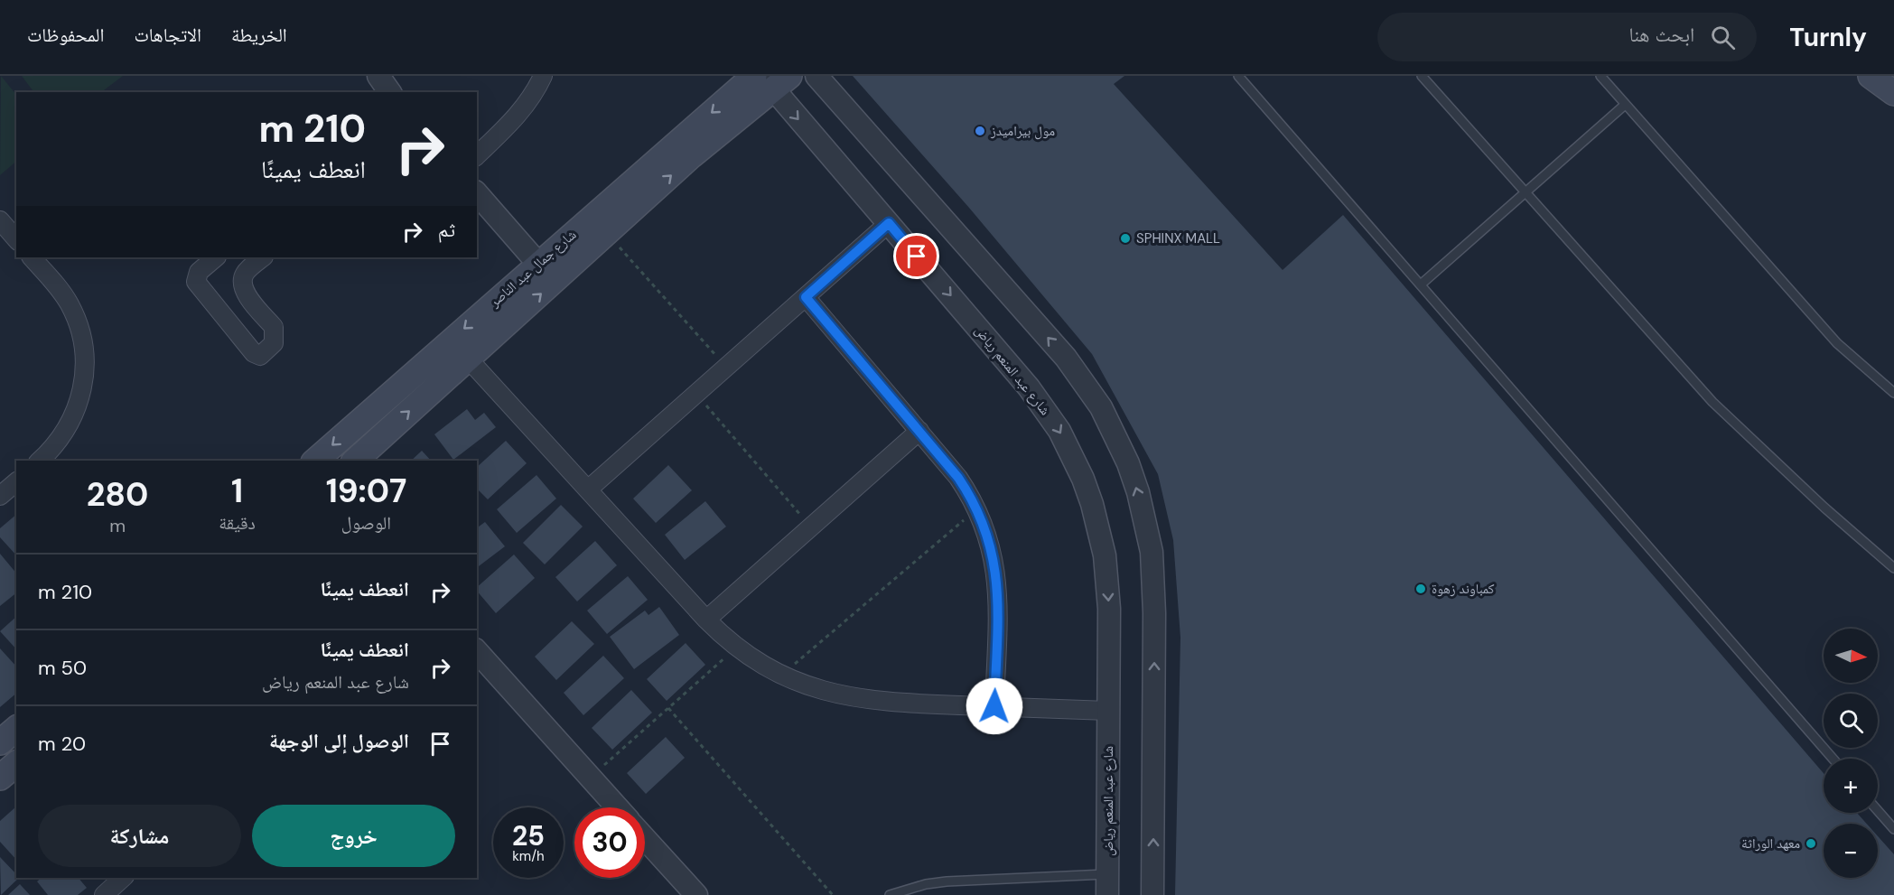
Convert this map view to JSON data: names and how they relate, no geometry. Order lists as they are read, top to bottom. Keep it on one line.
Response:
{"streets":{"main road":["شارع جمال عبد الناصر"],"street":["شارع عبد المنعم رياض"]},"crossings":[["شارع جمال عبد الناصر","شارع عبد المنعم رياض"]],"places":["مول بيراميدز","SPHINX MALL","كمباوند زهوة","معهد الوراثة"],"north":"right","page":{"header":"Turnly","search":"ابحث هنا","nav":["الخريطة","الاتجاهات","المحفوظات"],"turn":["210 m","انعطف يمينًا"],"then":"ثم","eta":["19:07","الوصول","1","دقيقة","280","m"],"list":[{"name":"انعطف يمينًا","value":"210 m"},{"name":"انعطف يمينًا","note":"شارع عبد المنعم رياض","value":"50 m"},{"name":"الوصول إلى الوجهة","value":"20 m"}],"map_buttons":["+","−"],"buttons":["خروج","مشاركة"],"speed":"25 km/h","limit":"30"}}
